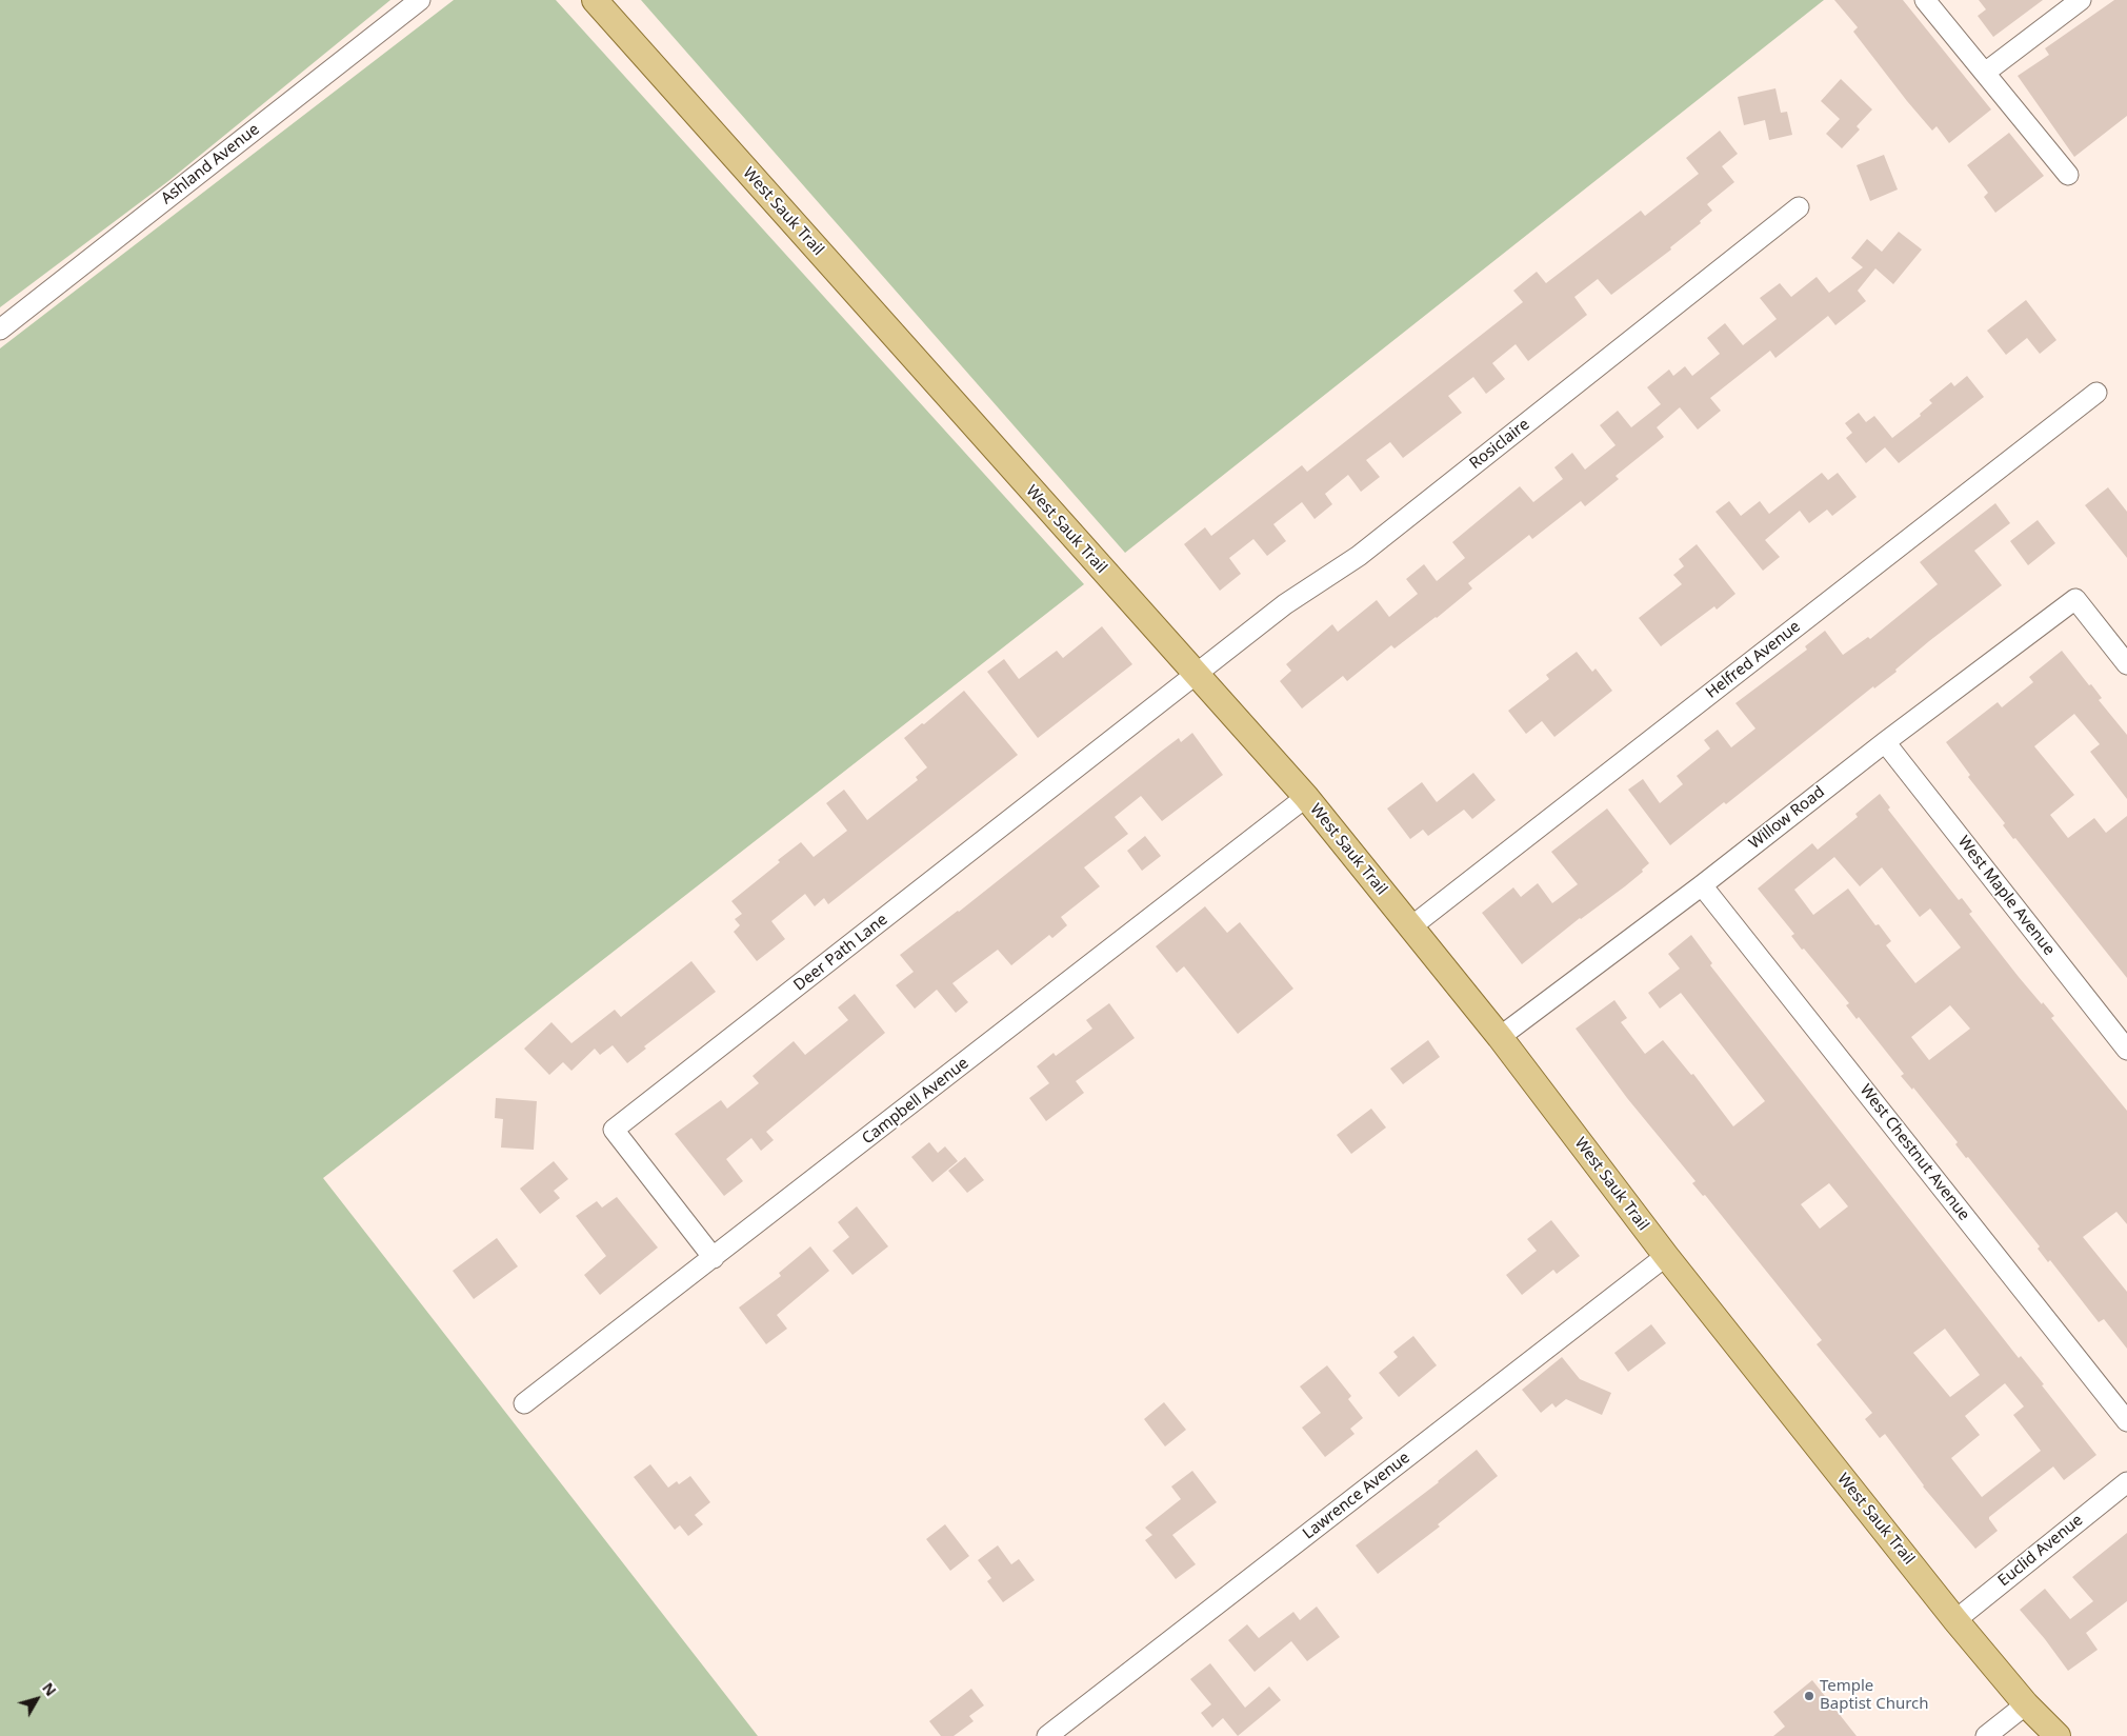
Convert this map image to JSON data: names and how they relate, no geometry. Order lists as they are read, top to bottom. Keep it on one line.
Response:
{"streets":{"main road":["West Sauk Trail"],"street":["Ashland Avenue","Rosiclaire","Helfred Avenue","Willow Road","West Maple Avenue","Deer Path Lane","Campbell Avenue","West Chestnut Avenue","Lawrence Avenue","Euclid Avenue"]},"crossings":[["West Sauk Trail","Rosiclaire"],["West Sauk Trail","Helfred Avenue"],["West Sauk Trail","Willow Road"],["West Sauk Trail","Deer Path Lane"],["West Sauk Trail","Campbell Avenue"],["West Sauk Trail","Lawrence Avenue"],["West Sauk Trail","Euclid Avenue"],["Rosiclaire","Deer Path Lane"],["Willow Road","West Maple Avenue"],["Willow Road","West Chestnut Avenue"],["Deer Path Lane","Campbell Avenue"]],"places":["Temple Baptist Church"],"north":"top right"}
